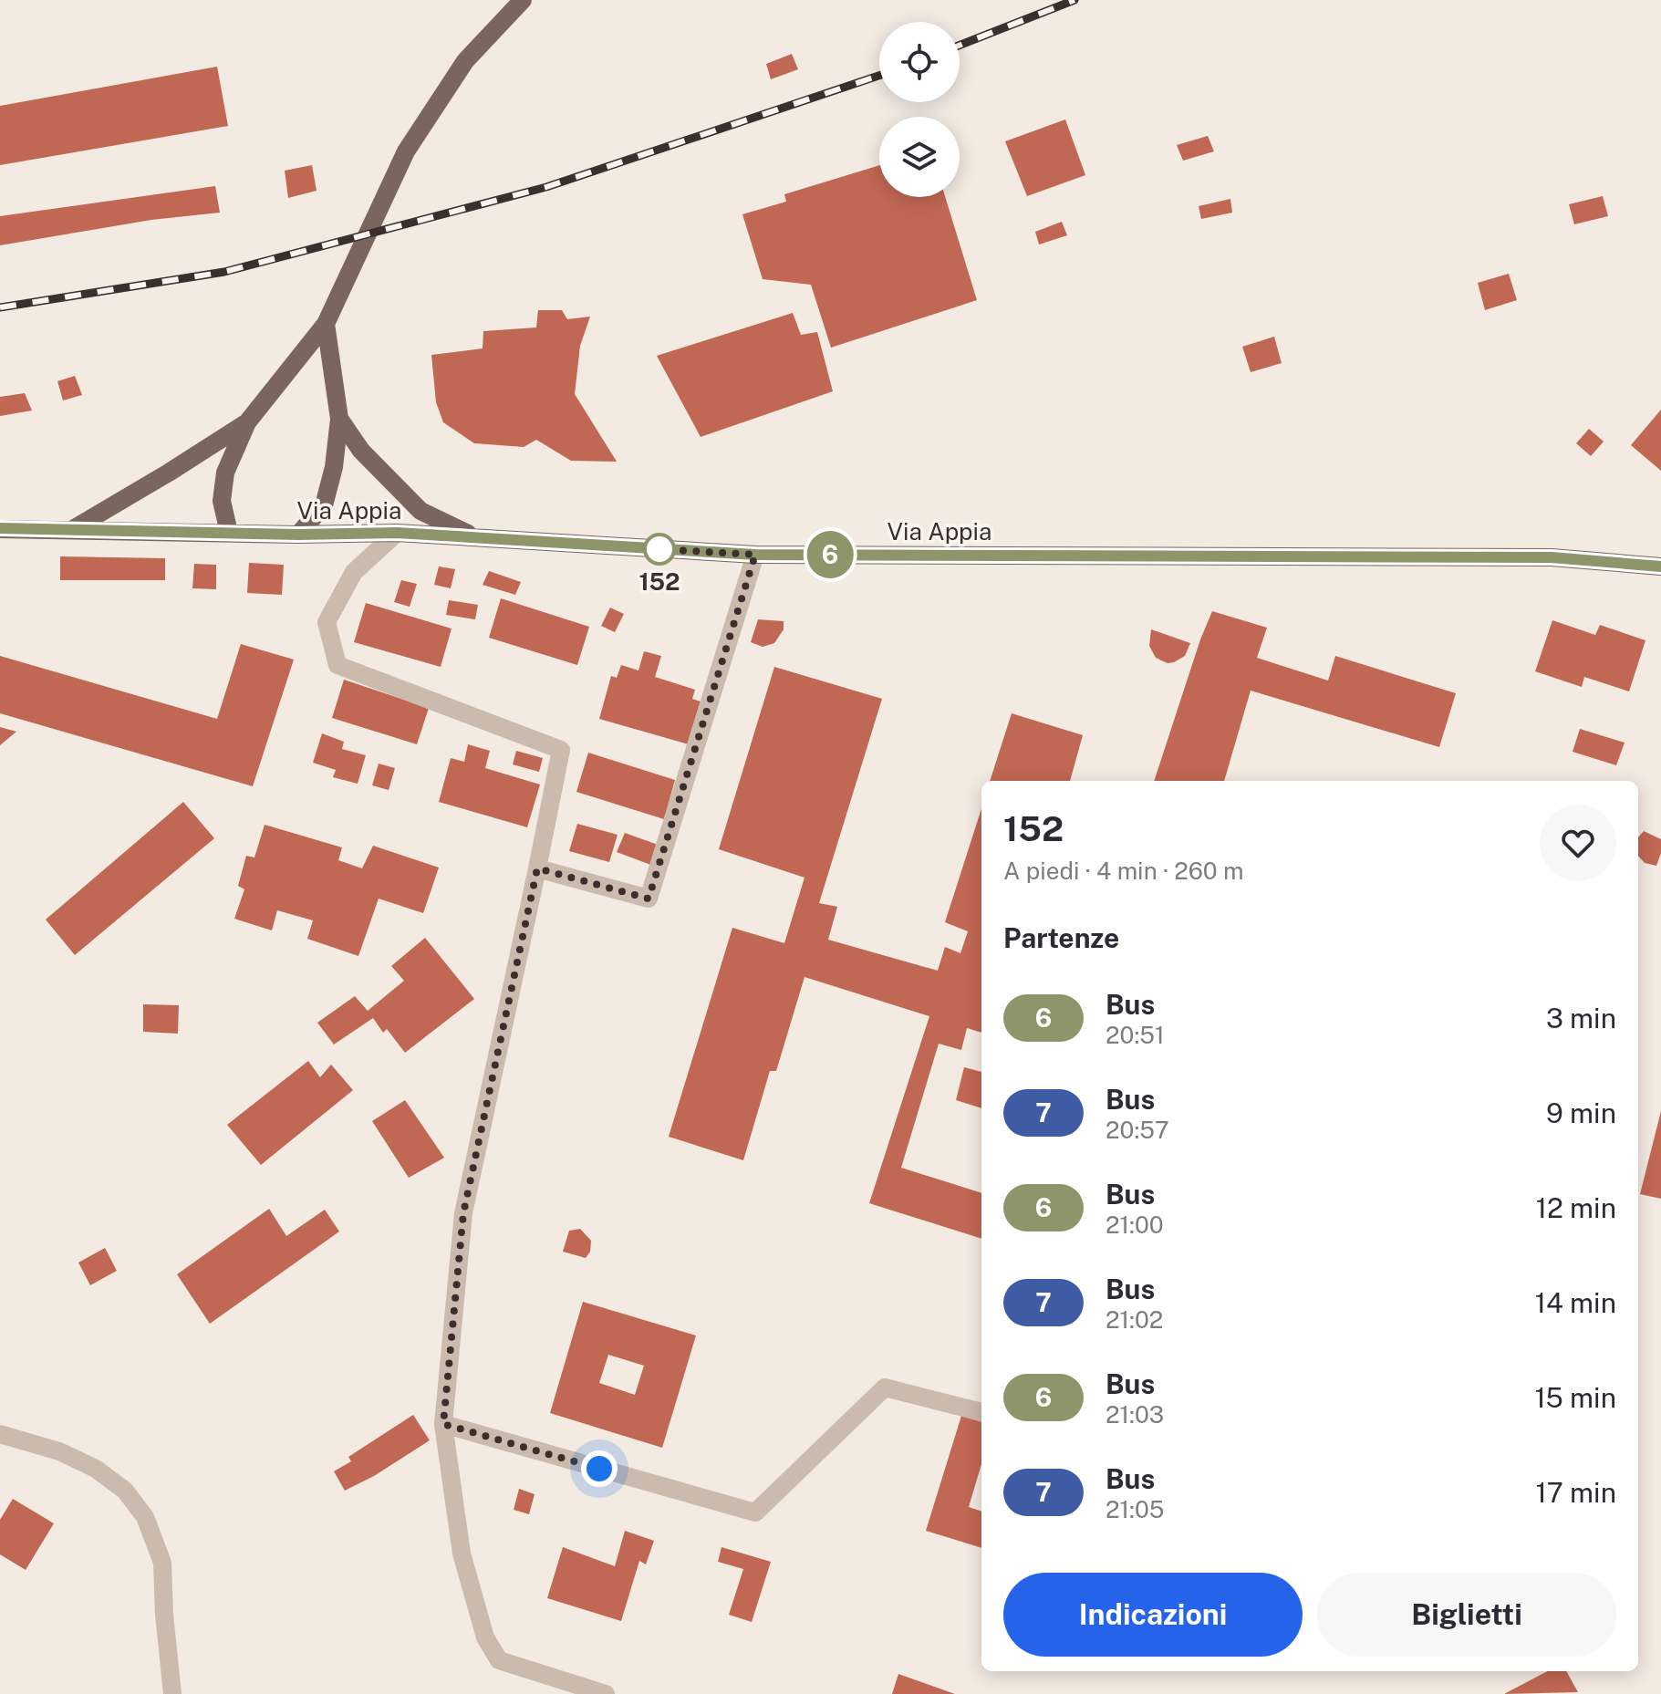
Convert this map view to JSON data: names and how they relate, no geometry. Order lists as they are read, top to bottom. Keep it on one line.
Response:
{"streets":{"main road":["Via Appia"]},"places":["152"],"lines":["bus line 6"],"page":{"on_map":"6","heading":[["152","A piedi · 4 min · 260 m"],"Partenze"],"list":[{"mark":"6","name":"Bus","note":"20:51","value":"3 min"},{"mark":"7","name":"Bus","note":"20:57","value":"9 min"},{"mark":"6","name":"Bus","note":"21:00","value":"12 min"},{"mark":"7","name":"Bus","note":"21:02","value":"14 min"},{"mark":"6","name":"Bus","note":"21:03","value":"15 min"},{"mark":"7","name":"Bus","note":"21:05","value":"17 min"}],"buttons":["Indicazioni","Biglietti"]}}
